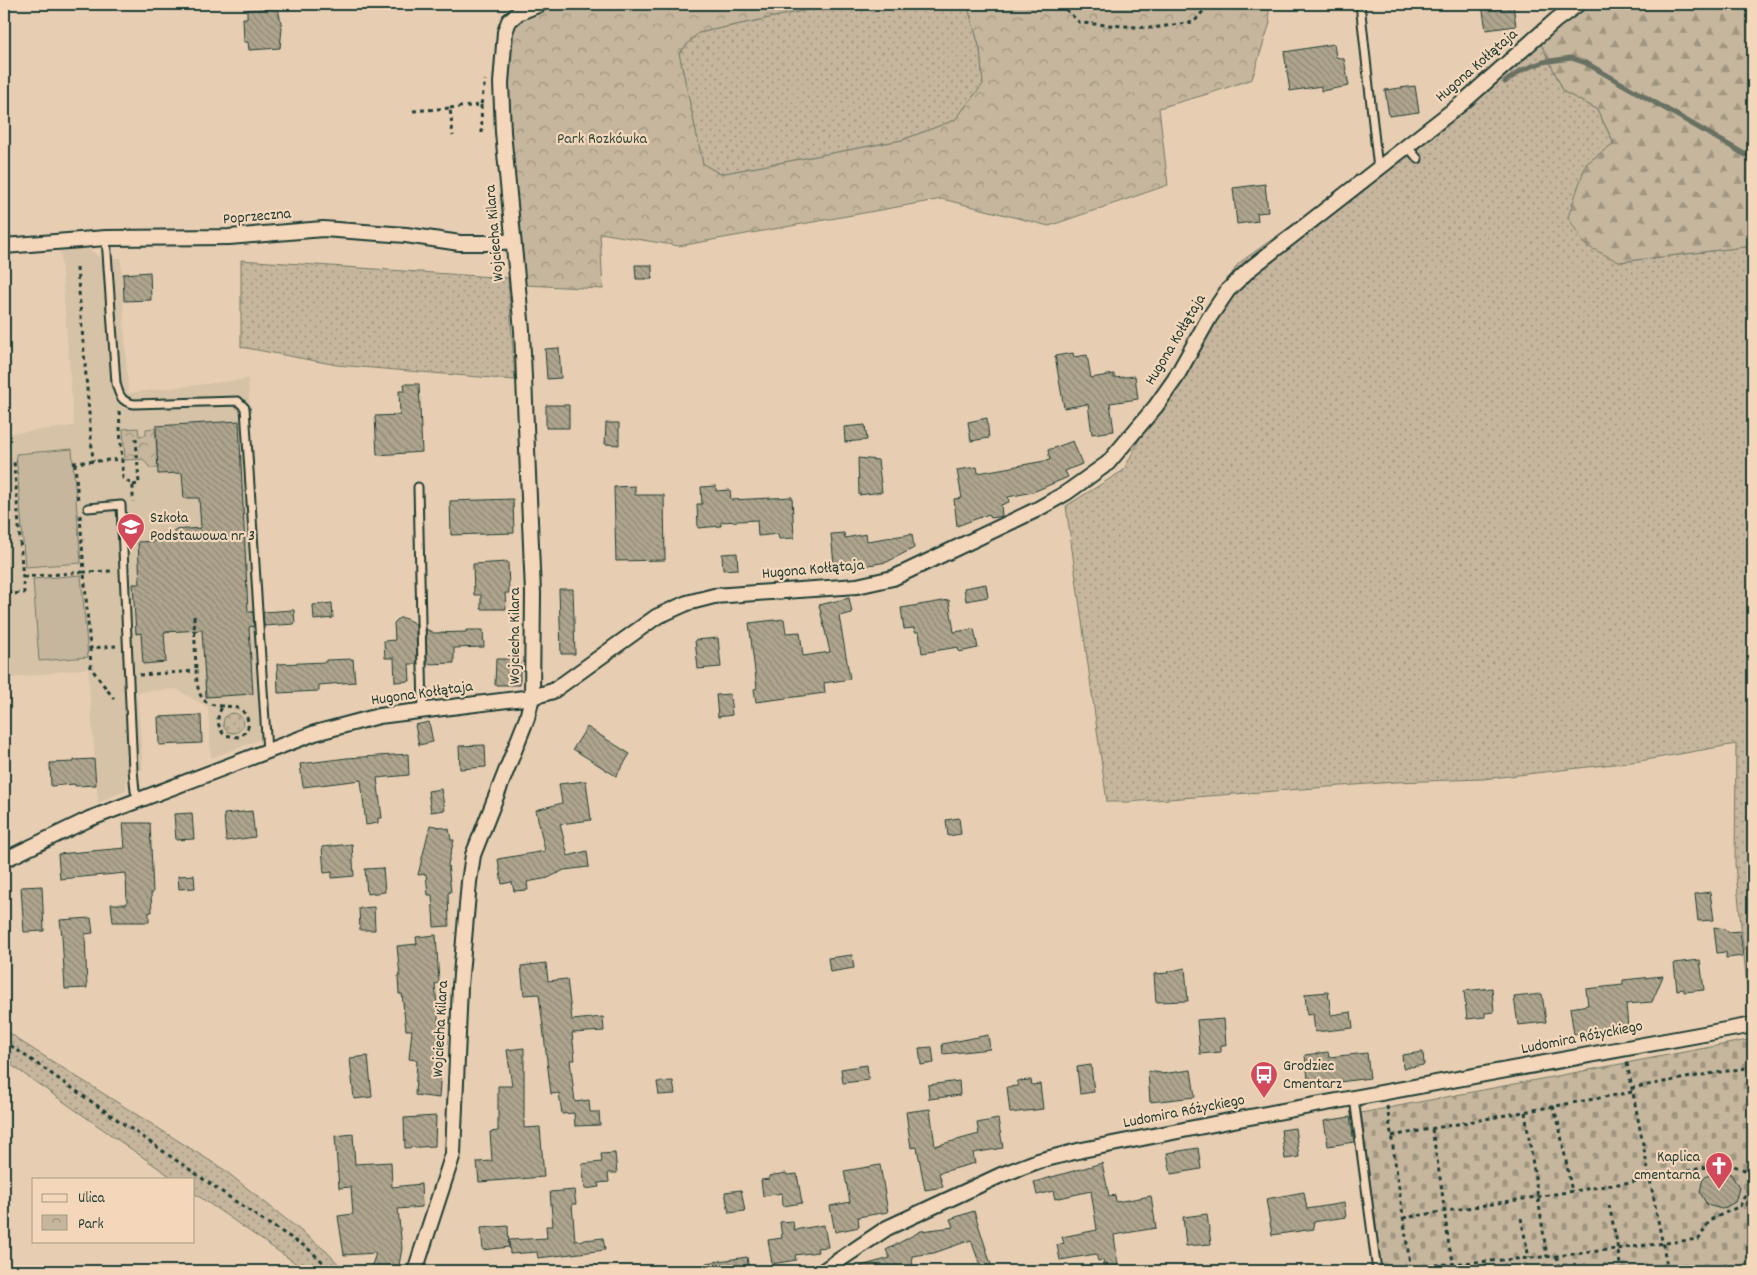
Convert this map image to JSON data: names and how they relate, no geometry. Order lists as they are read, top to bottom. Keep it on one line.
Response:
{"streets":{"street":["Hugona Kołłątaja","Poprzeczna","Wojciecha Kilara","Ludomira Różyckiego"]},"crossings":[["Hugona Kołłątaja","Wojciecha Kilara"],["Poprzeczna","Wojciecha Kilara"]],"parks":["Park Rozkówka"],"places":{"school or university":["Szkoła Podstawowa nr 3"],"bus stop":["Grodziec Cmentarz"],"church":["Kaplica cmentarna"]},"legend":["Ulica","Park"]}
